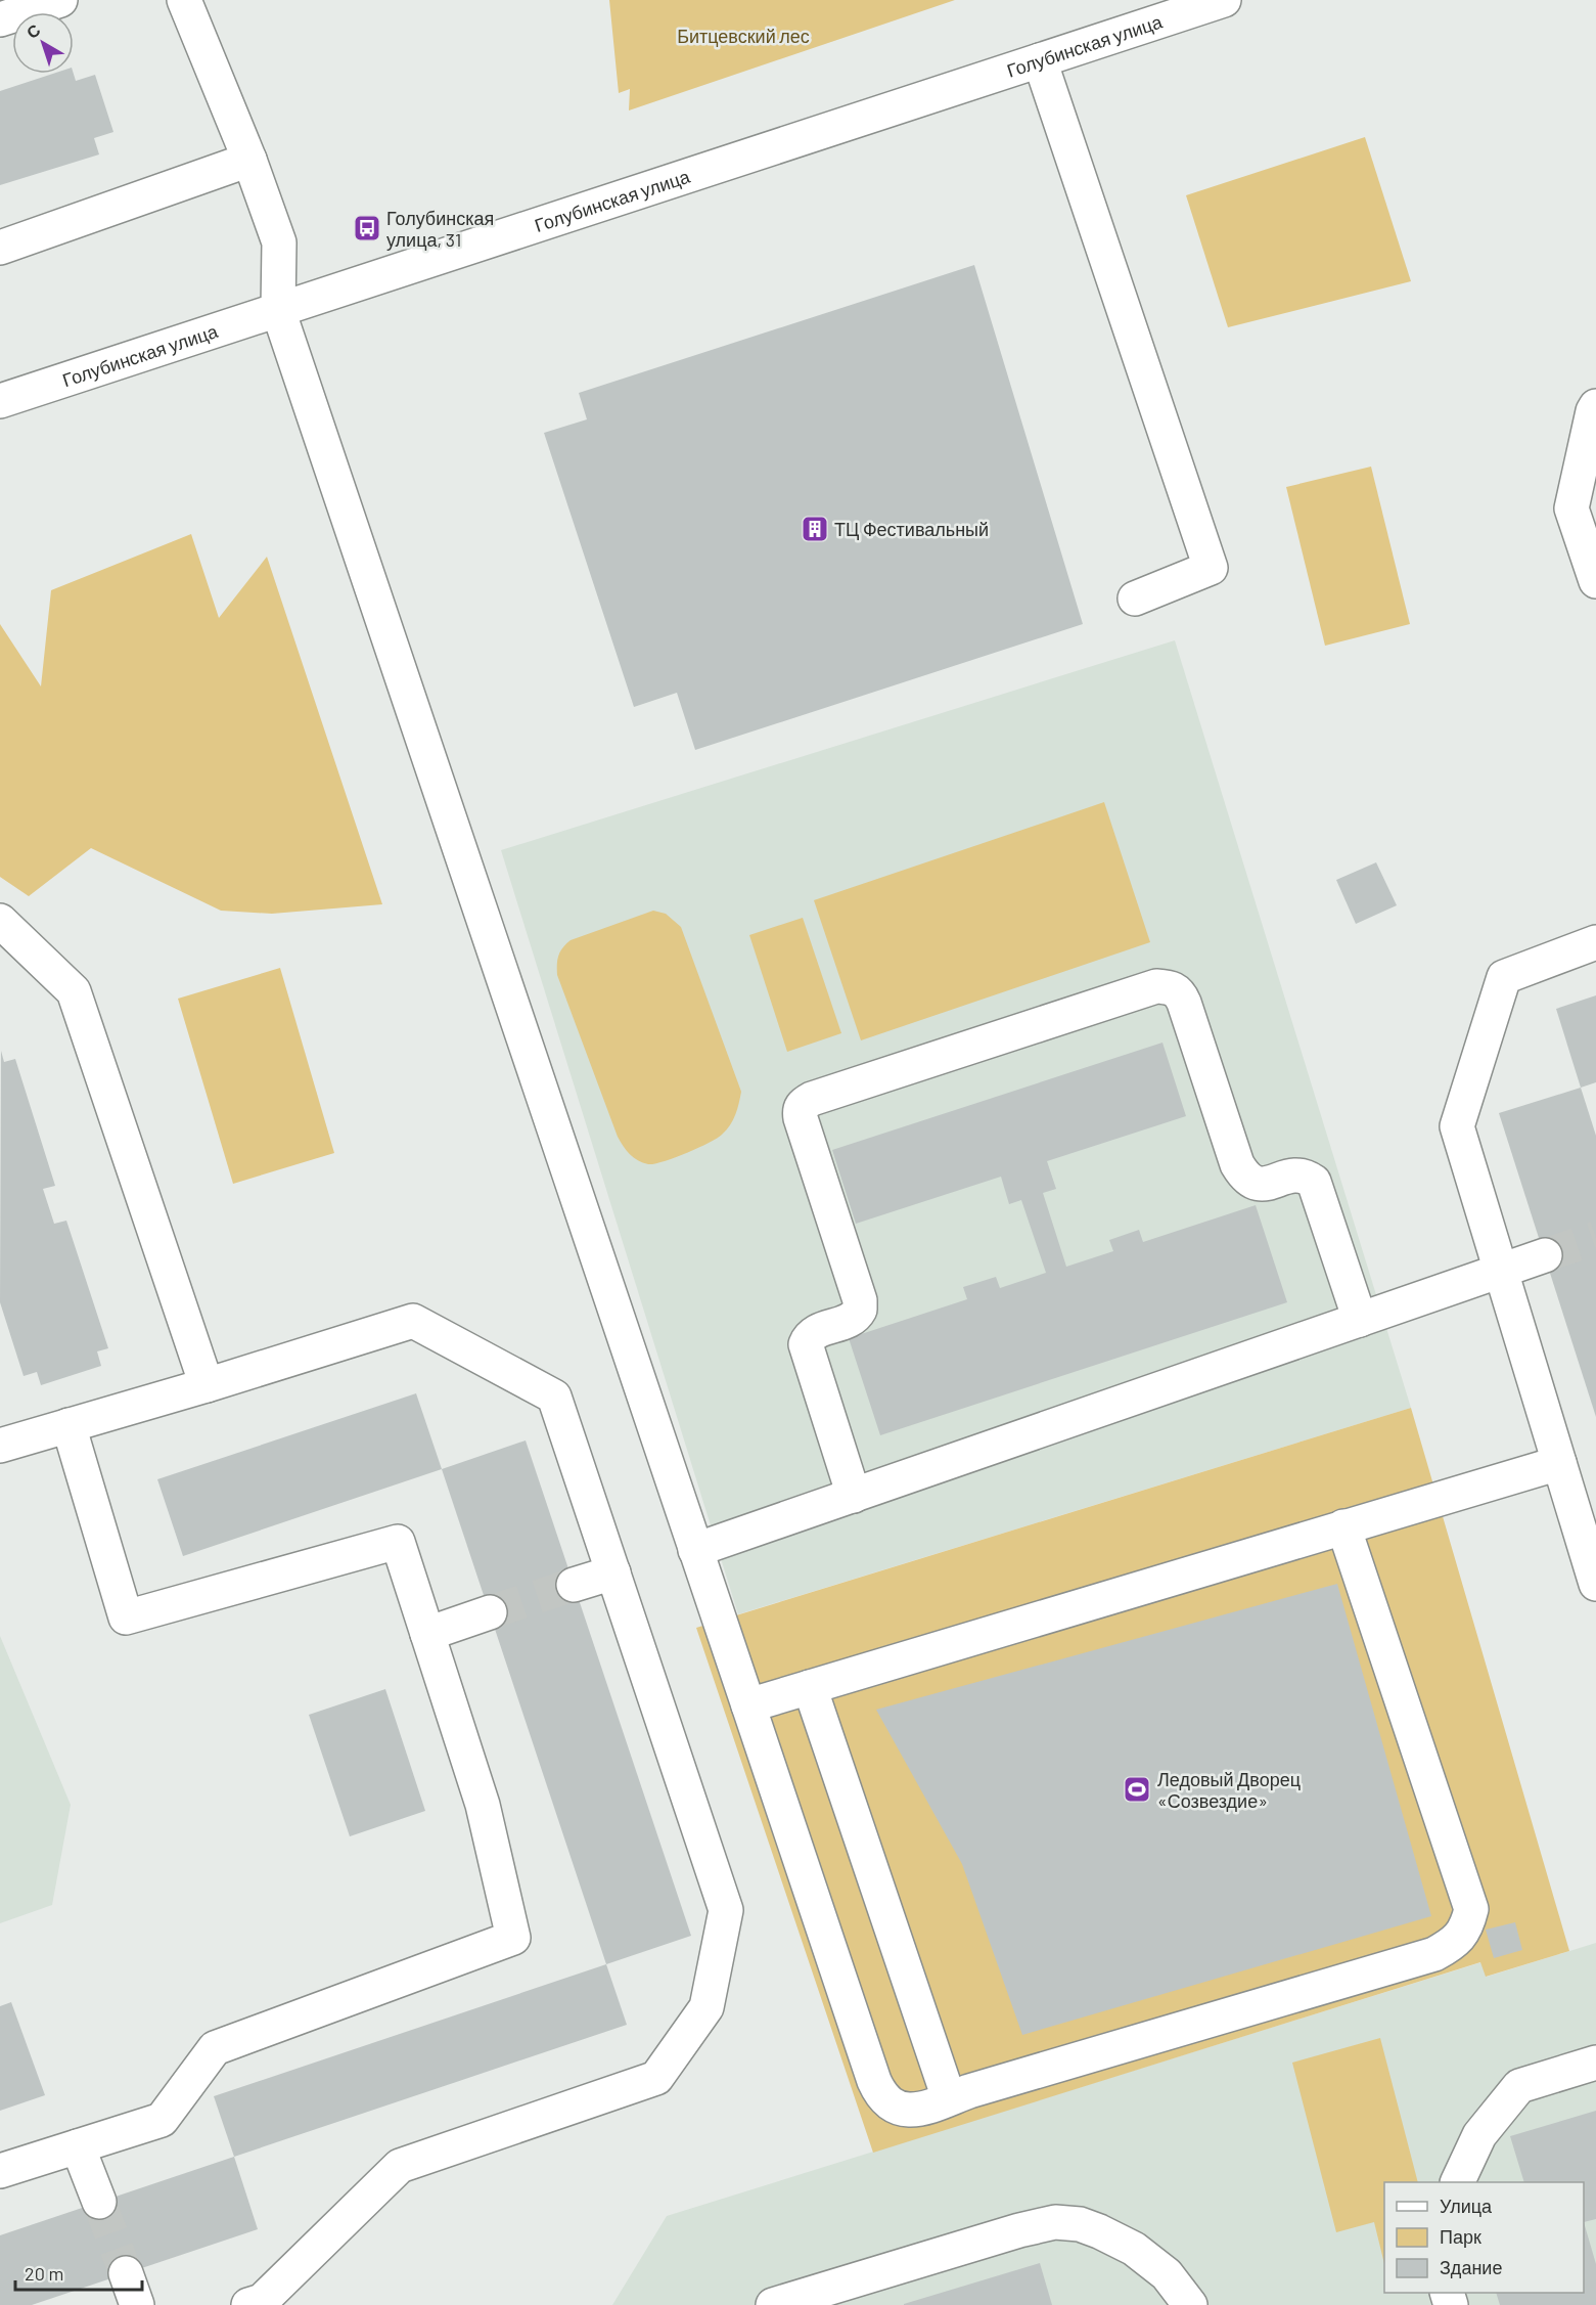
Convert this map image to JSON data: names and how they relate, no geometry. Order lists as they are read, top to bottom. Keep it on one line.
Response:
{"streets":{"street":["Голубинская улица"]},"parks":["Битцевский лес"],"places":{"bus stop":["Голубинская улица, 31"],"building":["ТЦ Фестивальный"],"sports":["Ледовый Дворец «Созвездие»"]},"legend":["Улица","Парк","Здание"],"scale_bar":"20 m","north":"top left"}
